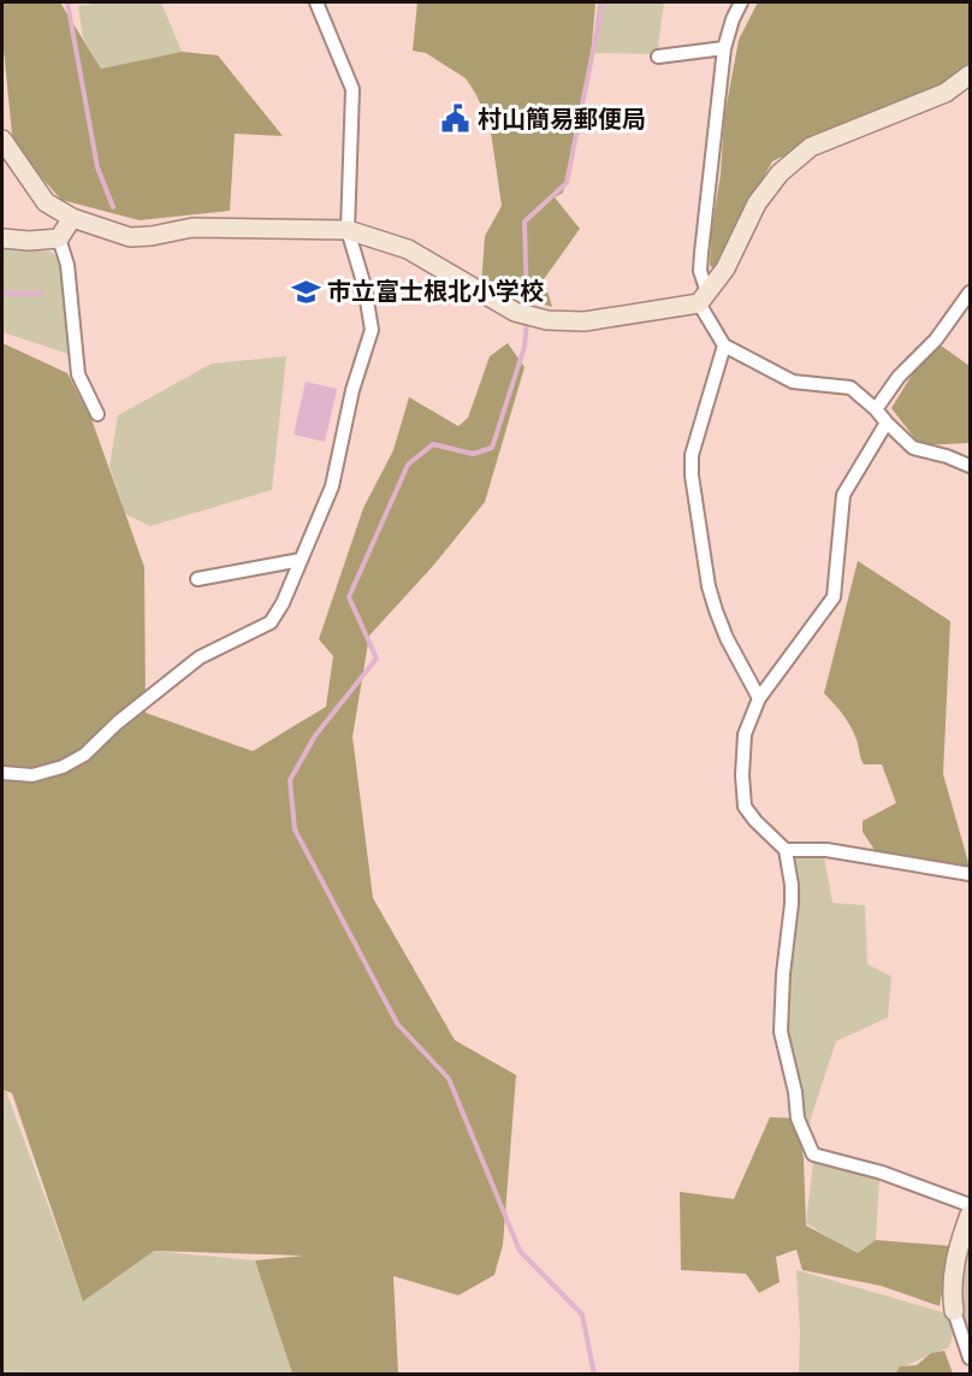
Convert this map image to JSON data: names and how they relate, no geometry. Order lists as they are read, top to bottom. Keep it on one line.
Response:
{"places":{"public building":["村山簡易郵便局"],"school or university":["市立富士根北小学校"]}}
